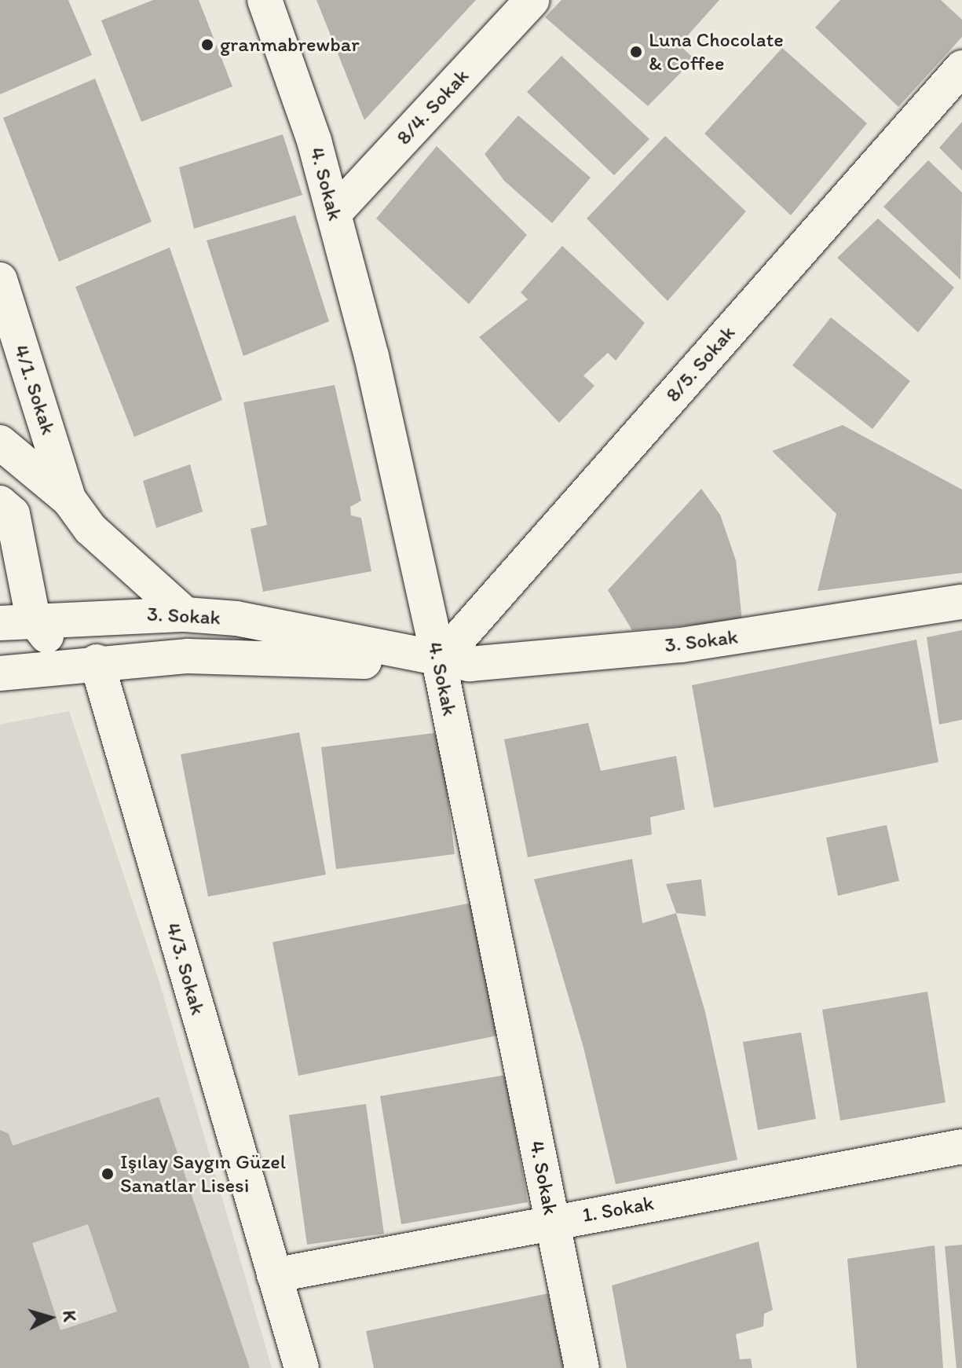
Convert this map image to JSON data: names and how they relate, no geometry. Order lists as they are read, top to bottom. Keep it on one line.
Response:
{"streets":{"street":["8/4. Sokak","4. Sokak","8/5. Sokak","4/1. Sokak","3. Sokak","4/3. Sokak","1. Sokak"]},"crossings":[["8/4. Sokak","4. Sokak"],["4. Sokak","8/5. Sokak"],["4. Sokak","3. Sokak"],["4. Sokak","1. Sokak"],["8/5. Sokak","3. Sokak"],["3. Sokak","4/3. Sokak"],["4/3. Sokak","1. Sokak"]],"places":["granmabrewbar","Luna Chocolate & Coffee","Işılay Saygın Güzel Sanatlar Lisesi"],"north":"right"}
